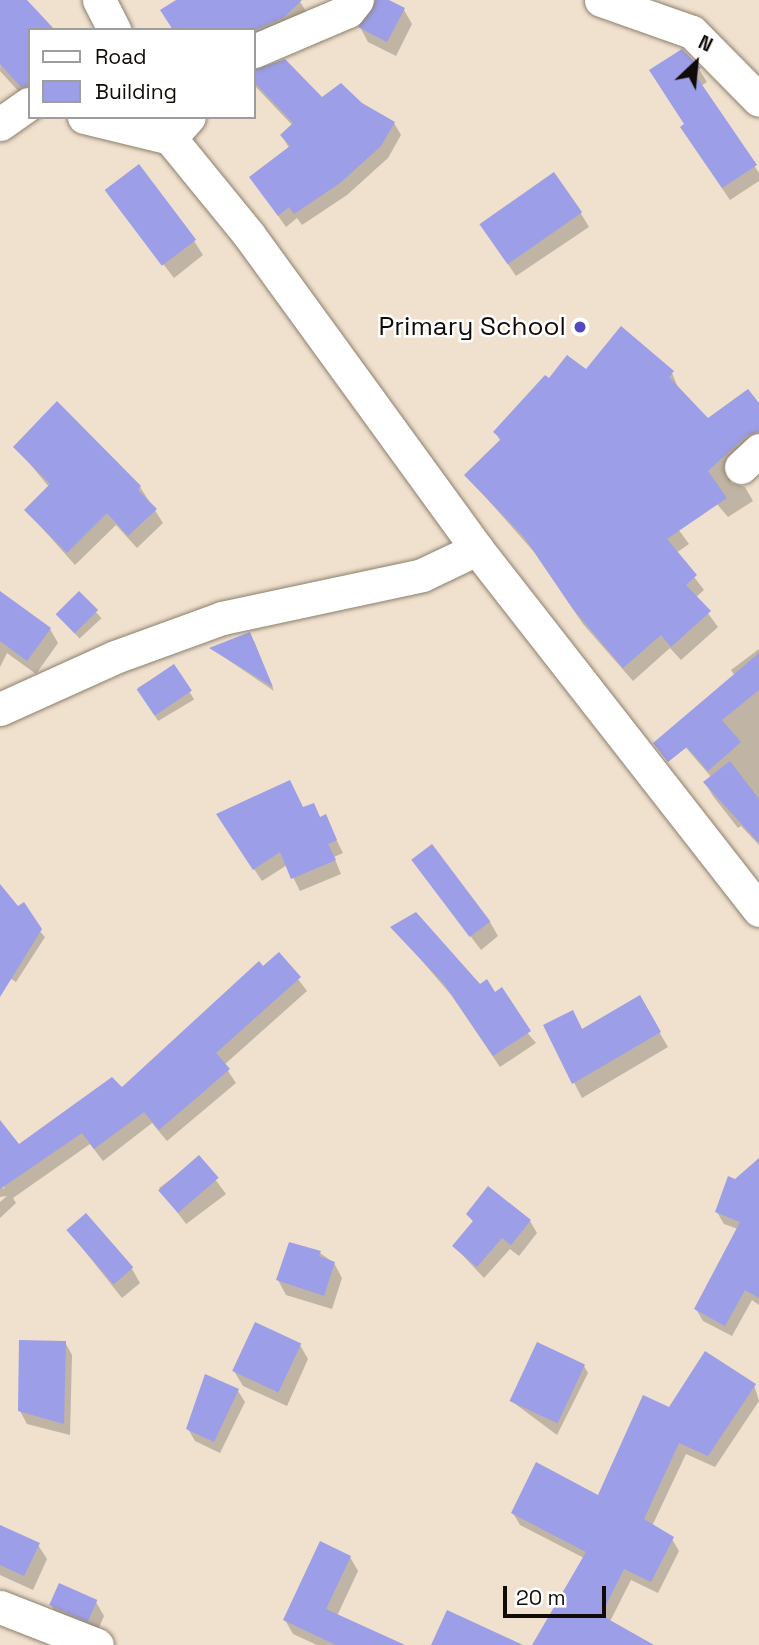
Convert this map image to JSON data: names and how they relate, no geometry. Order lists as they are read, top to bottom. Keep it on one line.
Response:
{"places":["Primary School"],"legend":["Road","Building"],"scale_bar":"20 m","north":"top right"}
